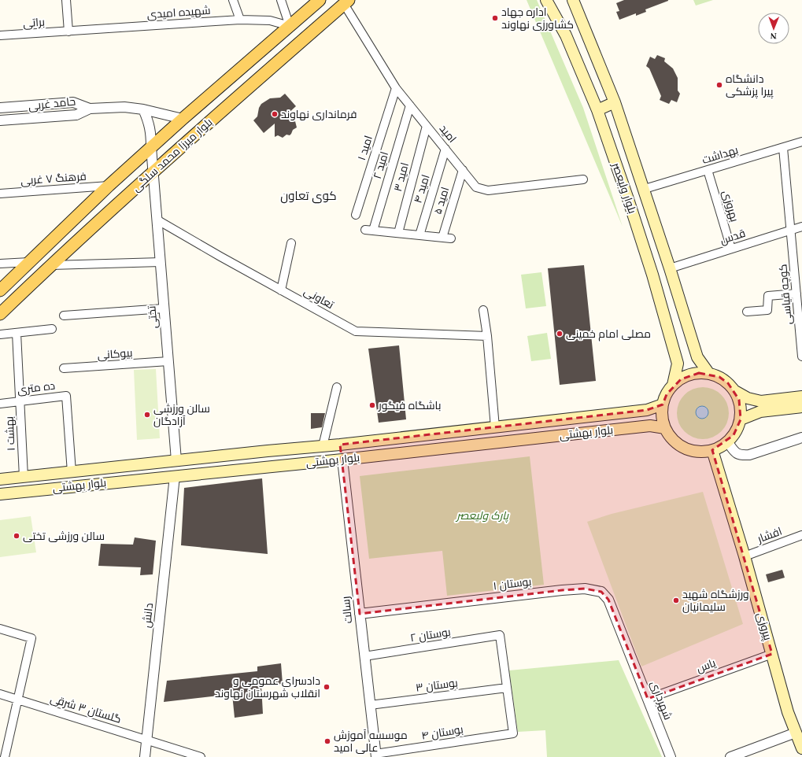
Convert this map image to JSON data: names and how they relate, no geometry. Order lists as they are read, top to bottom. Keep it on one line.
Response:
{"streets":{"main road":["بلوار میرزا محمد سلگی","بلوار ولیعصر","بلوار بهشتی","پیروزی"],"street":["شهیده امیدی","براتی","حامد غربی","امید","امید ۱","بهداشت","امید ۲","امید ۳","فرهنگ ۷ غربی","امید ۴","امید ۵","بهروزی","قدس","کوچه قیاسی","تعاونی","تختی","بیوکانی","ده متری","بهشت ۱","افشار","بوستان ۱","رسالت","دانش","بوستان ۲","یاس","بوستان ۳","شهرداری","گلستان ۳ شرقی","بوستان ۴"]},"crossings":[["شهیده امیدی","براتی"],["شهیده امیدی","بلوار میرزا محمد سلگی"],["امید","امید ۱"],["امید","بلوار میرزا محمد سلگی"],["امید","امید ۲"],["امید","امید ۳"],["امید","امید ۴"],["امید","امید ۵"],["بلوار میرزا محمد سلگی","فرهنگ ۷ غربی"],["بلوار میرزا محمد سلگی","تختی"],["بهداشت","بلوار ولیعصر"],["بهداشت","بهروزی"],["بهداشت","کوچه قیاسی"],["امید ۲","امید ۳"],["بلوار ولیعصر","قدس"],["بلوار ولیعصر","بلوار بهشتی"],["بلوار ولیعصر","پیروزی"],["بهروزی","قدس"],["قدس","کوچه قیاسی"],["تعاونی","تختی"],["تختی","بیوکانی"],["تختی","بلوار بهشتی"],["ده متری","بلوار بهشتی"],["ده متری","بهشت ۱"],["بلوار بهشتی","بهشت ۱"],["بلوار بهشتی","رسالت"],["بلوار بهشتی","دانش"],["بلوار بهشتی","پیروزی"],["افشار","پیروزی"],["بوستان ۱","رسالت"],["بوستان ۱","شهرداری"],["رسالت","بوستان ۲"],["رسالت","بوستان ۳"],["رسالت","بوستان ۴"],["دانش","گلستان ۳ شرقی"],["پیروزی","یاس"],["بوستان ۲","بوستان ۳"],["بوستان ۲","بوستان ۴"],["یاس","شهرداری"],["بوستان ۳","بوستان ۴"]],"districts":["کوی تعاون"],"parks":["پارک ولیعصر"],"places":["اداره جهاد کشاورزی نهاوند","دانشگاه پیرا پزشکی","فرمانداری نهاوند","مصلی امام خمینی","باشگاه فیگور","سالن ورزشی آزادگان","سالن ورزشی تختی","ورزشگاه شهید سلیمانیان","دادسرای عمومی و انقلاب شهرستان نهاوند","موسسه آموزش عالی امید"],"north":"bottom"}
